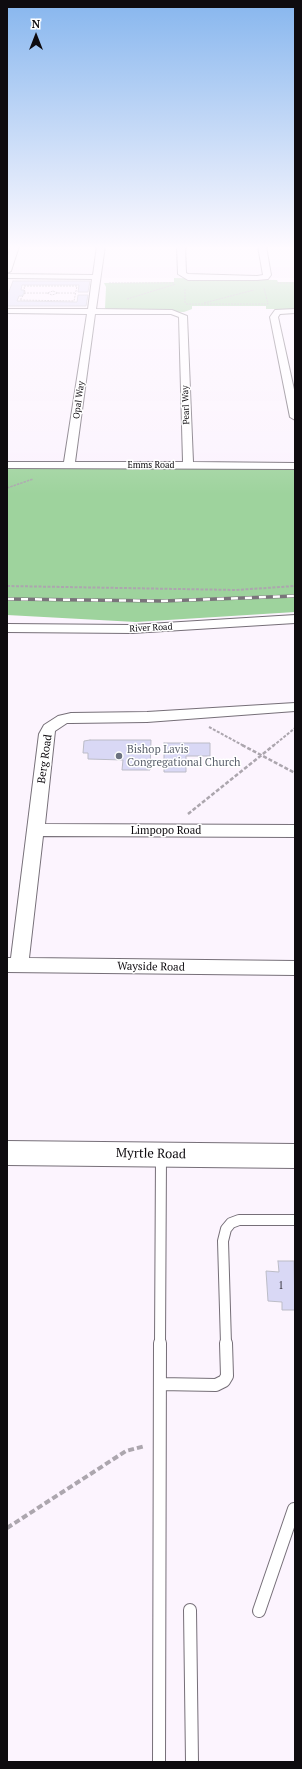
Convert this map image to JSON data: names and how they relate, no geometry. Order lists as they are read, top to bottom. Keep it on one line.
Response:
{"streets":{"street":["Opal Way","Pearl Way","Emms Road","River Road","Berg Road","Limpopo Road","Wayside Road","Myrtle Road"]},"crossings":[["Opal Way","Emms Road"],["Pearl Way","Emms Road"],["Berg Road","Limpopo Road"],["Berg Road","Wayside Road"]],"places":["Bishop Lavis Congregational Church"],"house_numbers":["1"],"north":"top"}
